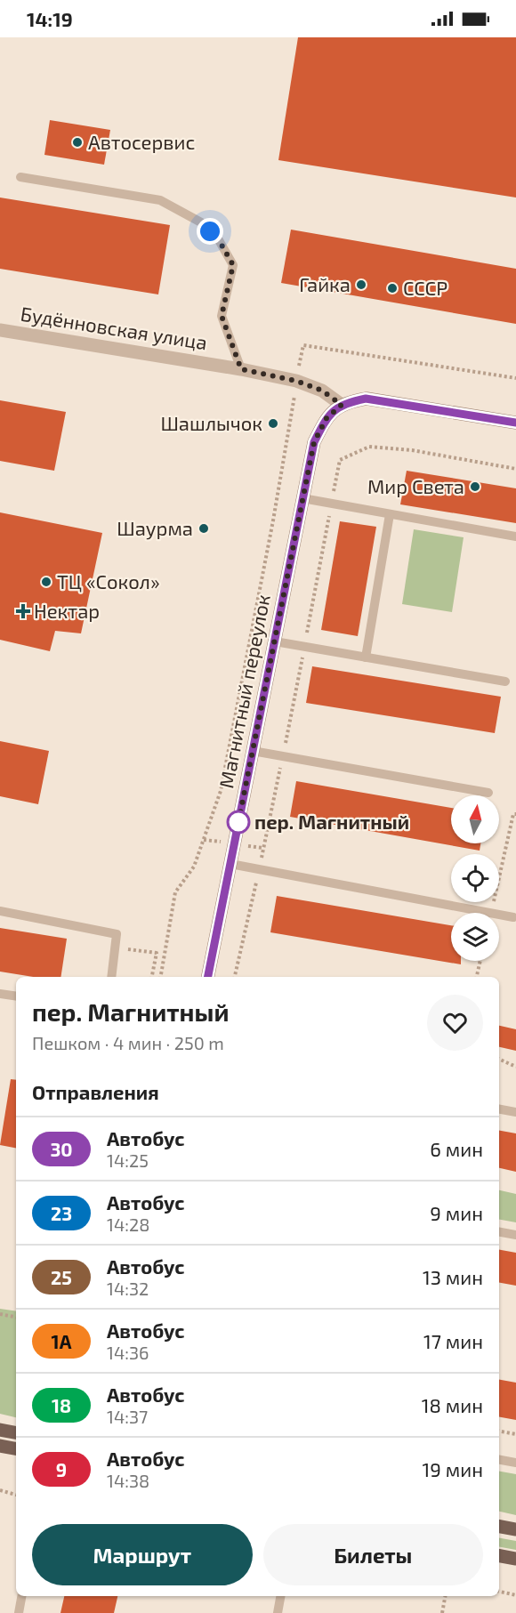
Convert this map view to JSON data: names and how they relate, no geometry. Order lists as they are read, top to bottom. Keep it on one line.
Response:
{"streets":{"main road":["Магнитный переулок"],"street":["Будённовская улица"]},"crossings":[["Будённовская улица","Магнитный переулок"]],"places":{"other":["Автосервис","Гайка","СССР","Шашлычок","Мир Света","Шаурма","ТЦ «Сокол»","пер. Магнитный"],"health":["Нектар"]},"lines":["bus line 30"],"north":"top","page":{"status":"14:19","heading":[["пер. Магнитный","Пешком · 4 мин · 250 m"],"Отправления"],"list":[{"mark":"30","name":"Автобус","note":"14:25","value":"6 мин"},{"mark":"23","name":"Автобус","note":"14:28","value":"9 мин"},{"mark":"25","name":"Автобус","note":"14:32","value":"13 мин"},{"mark":"1А","name":"Автобус","note":"14:36","value":"17 мин"},{"mark":"18","name":"Автобус","note":"14:37","value":"18 мин"},{"mark":"9","name":"Автобус","note":"14:38","value":"19 мин"}],"buttons":["Маршрут","Билеты"]}}
